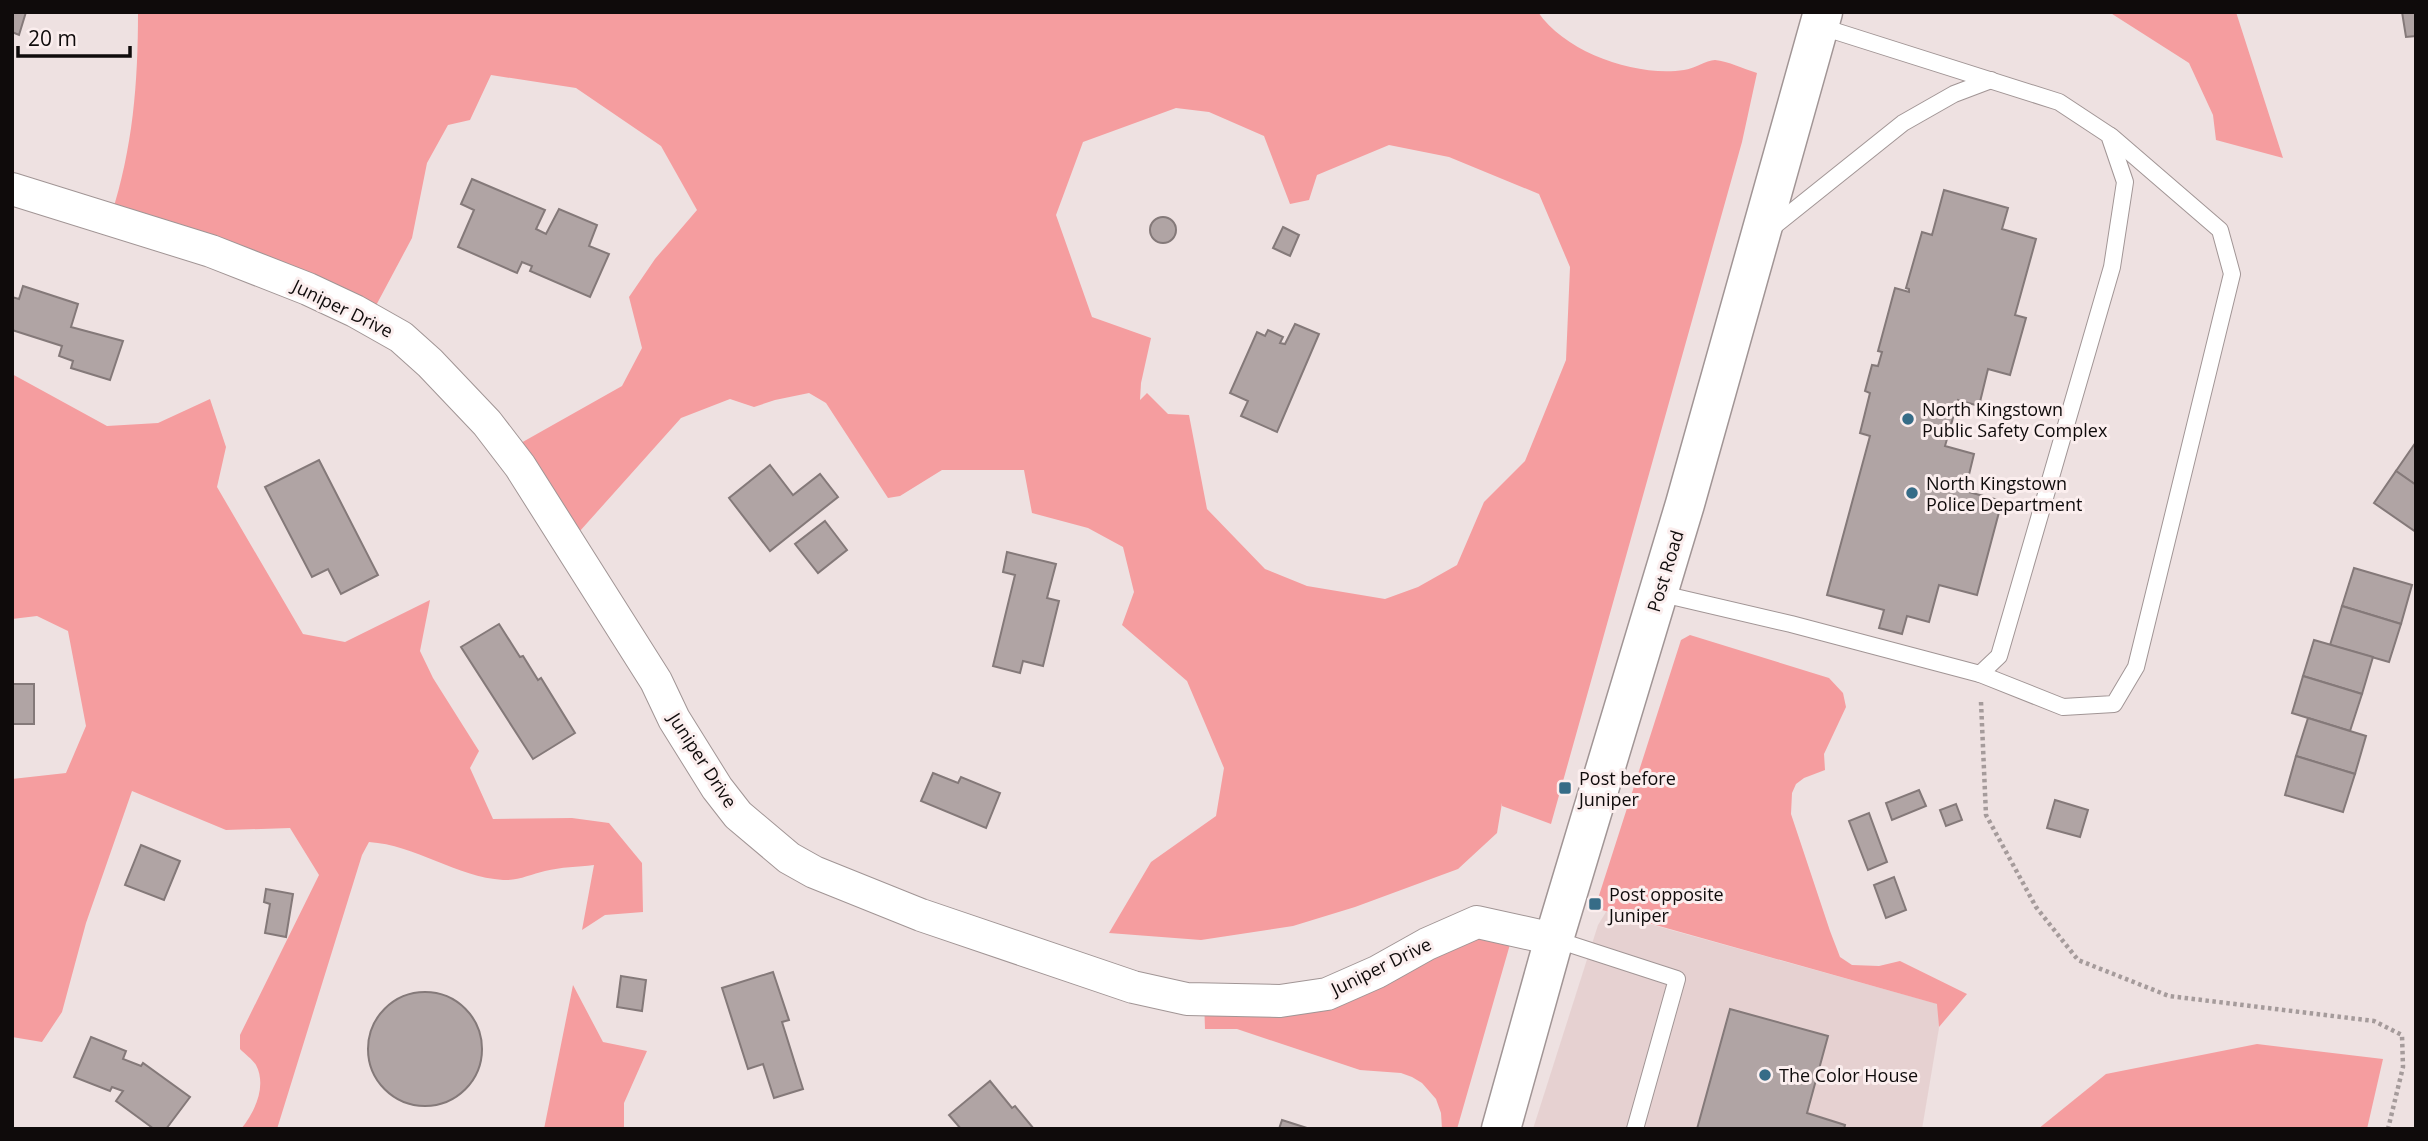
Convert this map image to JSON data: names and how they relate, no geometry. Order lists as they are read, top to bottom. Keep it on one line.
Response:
{"streets":{"main road":["Post Road"],"street":["Juniper Drive"]},"crossings":[["Juniper Drive","Post Road"]],"places":{"other":["North Kingstown Public Safety Complex","North Kingstown Police Department","The Color House"],"transit":["Post before Juniper","Post opposite Juniper"]},"scale_bar":"20 m"}
